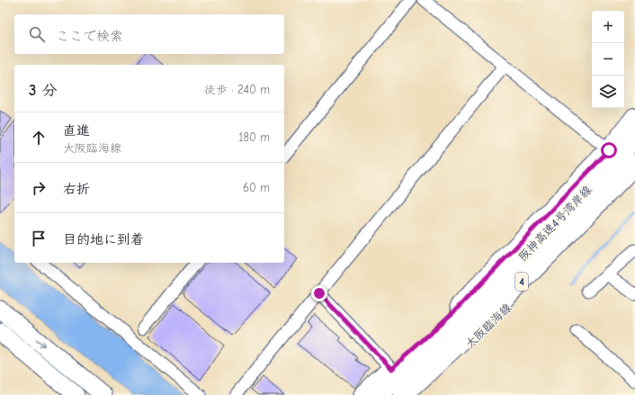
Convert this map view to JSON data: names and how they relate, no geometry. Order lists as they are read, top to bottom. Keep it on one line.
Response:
{"streets":{"highway":["阪神高速4号湾岸線","4"],"main road":["大阪臨海線"]},"page":{"map_buttons":["+","−"],"search":"ここで検索","heading":["3 分","徒歩 · 240 m"],"list":[["直進","大阪臨海線","180 m"],["右折","60 m"],"目的地に到着"]}}
